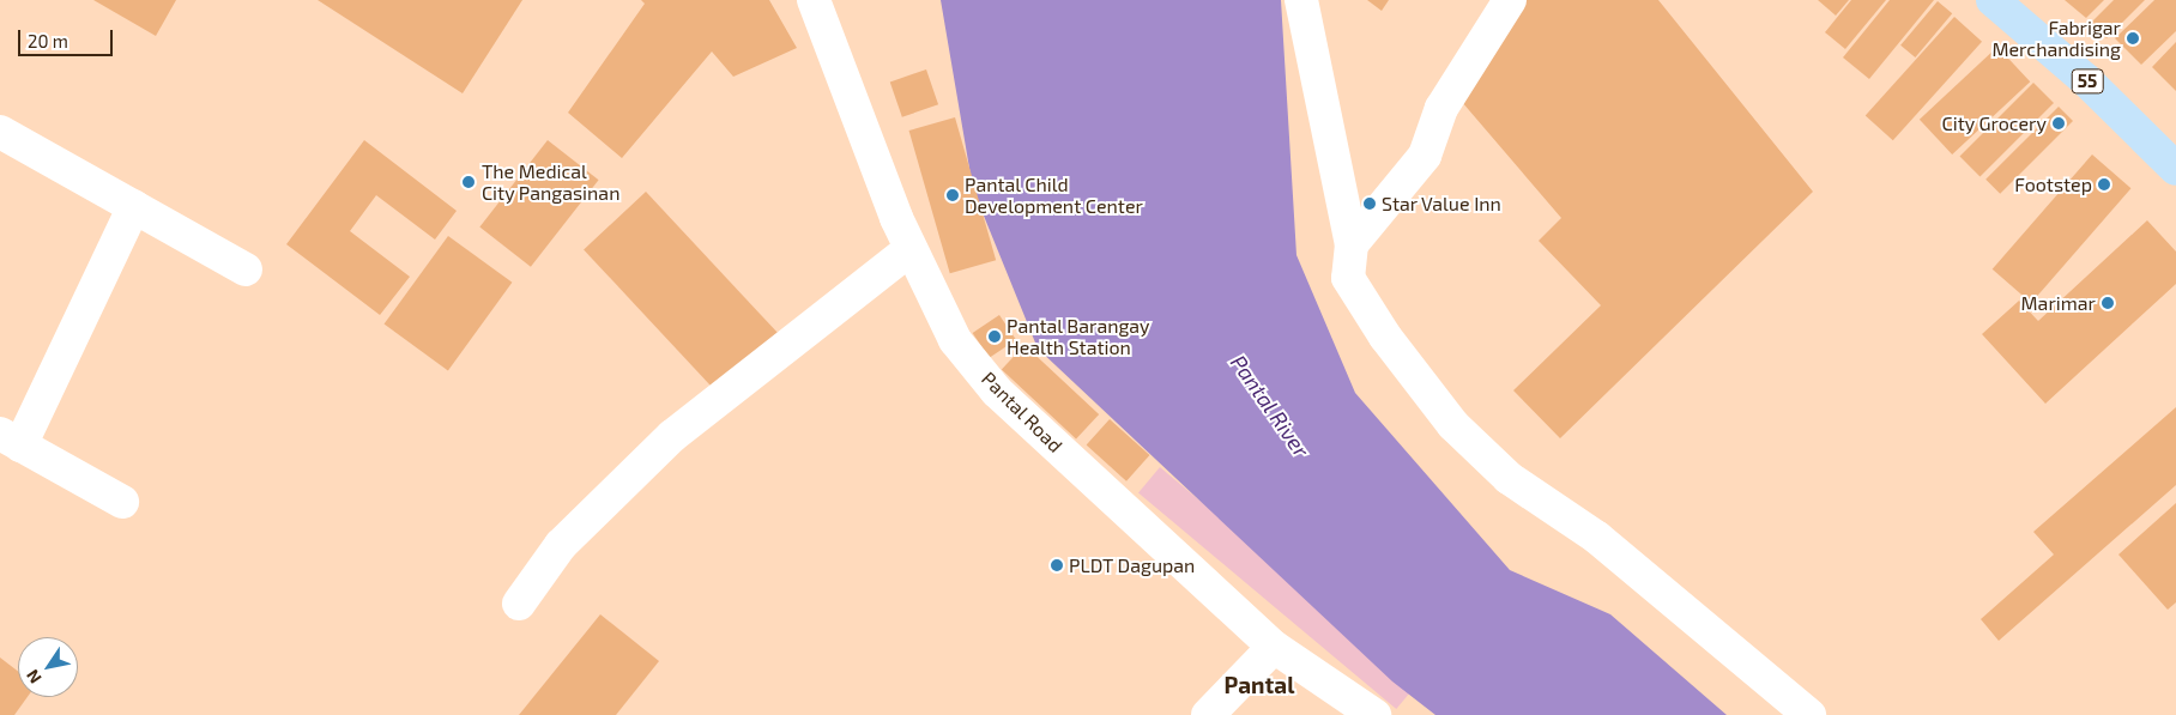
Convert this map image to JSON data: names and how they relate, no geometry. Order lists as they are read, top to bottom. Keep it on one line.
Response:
{"streets":{"main road":["55"],"street":["Pantal Road"]},"districts":["Pantal"],"water":["Pantal River"],"places":["Fabrigar Merchandising","City Grocery","The Medical City Pangasinan","Footstep","Pantal Child Development Center","Star Value Inn","Marimar","Pantal Barangay Health Station","PLDT Dagupan"],"scale_bar":"20 m","north":"bottom left"}
